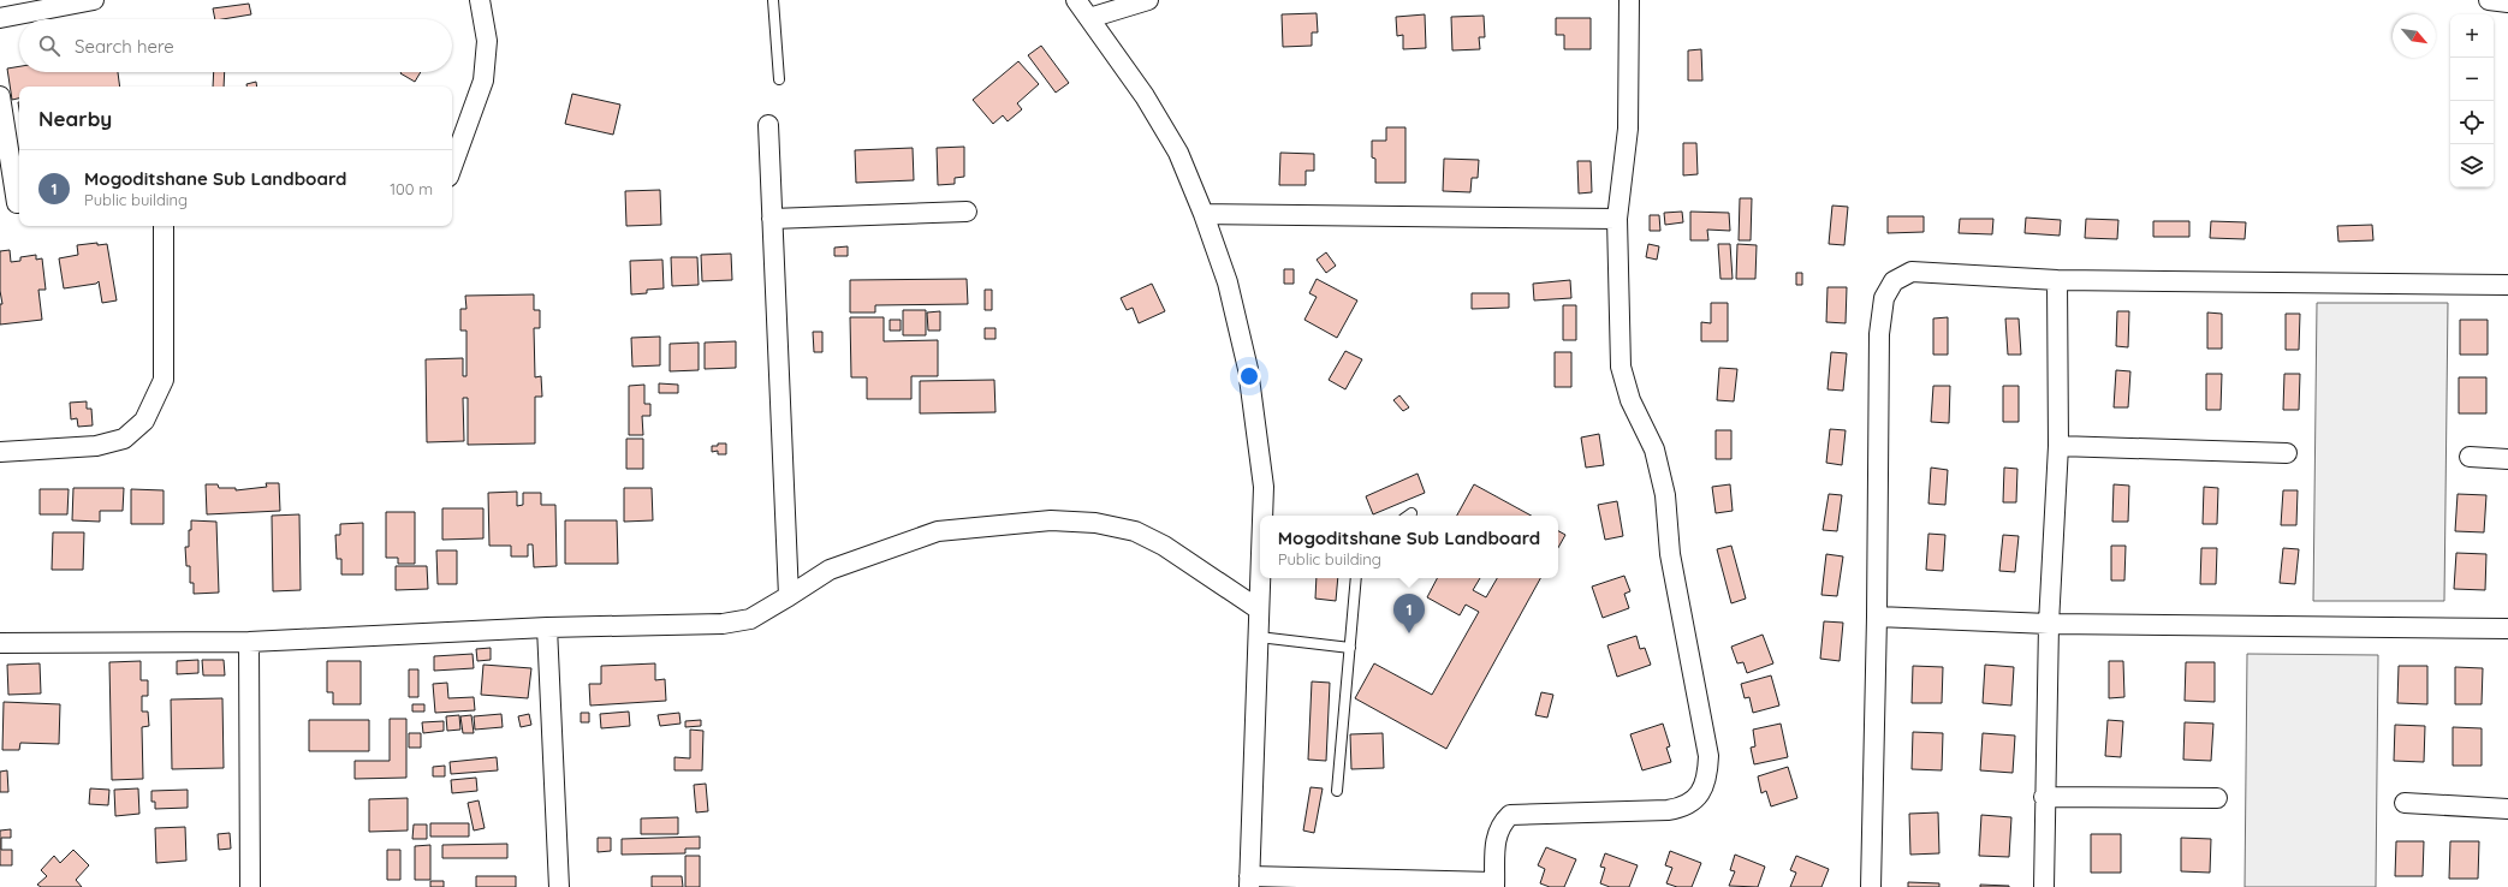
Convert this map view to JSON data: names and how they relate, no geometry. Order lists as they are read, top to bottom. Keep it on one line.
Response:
{"north":"bottom right","page":{"map_buttons":["+","−"],"search":"Search here","heading":"Nearby","list":[{"mark":"1","name":"Mogoditshane Sub Landboard","note":"Public building","value":"100 m"}],"popup":["Mogoditshane Sub Landboard","Public building"],"pins":"1"}}
